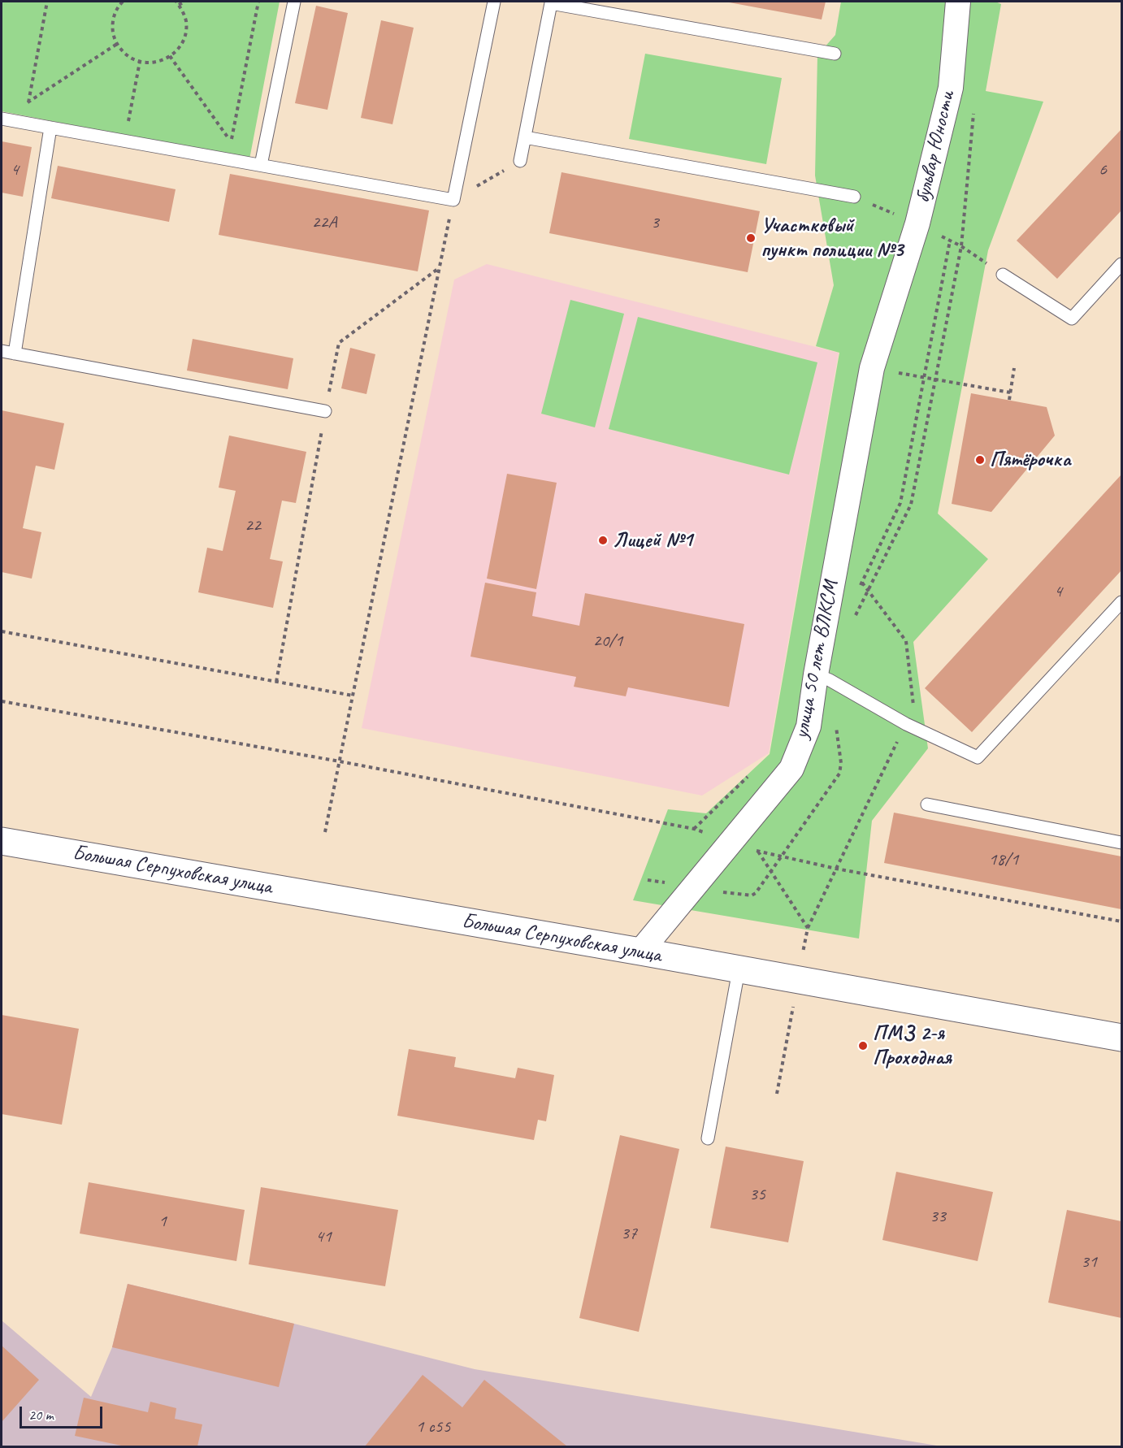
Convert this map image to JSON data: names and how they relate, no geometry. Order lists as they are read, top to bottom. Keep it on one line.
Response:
{"streets":{"main road":["Большая Серпуховская улица"],"street":["бульвар Юности","улица 50 лет ВЛКСМ"]},"crossings":[["бульвар Юности","улица 50 лет ВЛКСМ"],["улица 50 лет ВЛКСМ","Большая Серпуховская улица"]],"places":["Участковый пункт полиции №3","Пятёрочка","Лицей №1","ПМЗ 2-я Проходная"],"house_numbers":["4","6","22А","3","22","4","20/1","18/1","35","33","1","37","41","31","1 с55"],"scale_bar":"20 m"}
